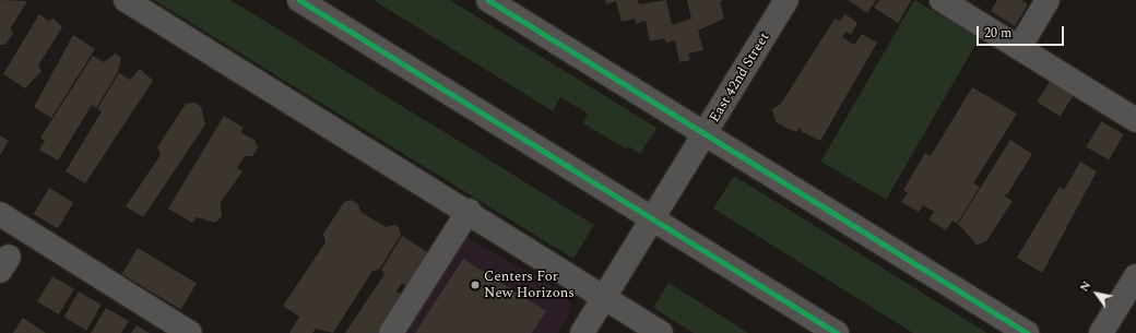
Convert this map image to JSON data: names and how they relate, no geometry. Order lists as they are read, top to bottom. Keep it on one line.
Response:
{"streets":{"street":["East 42nd Street"]},"places":["Centers For New Horizons"],"scale_bar":"20 m","north":"top left"}
